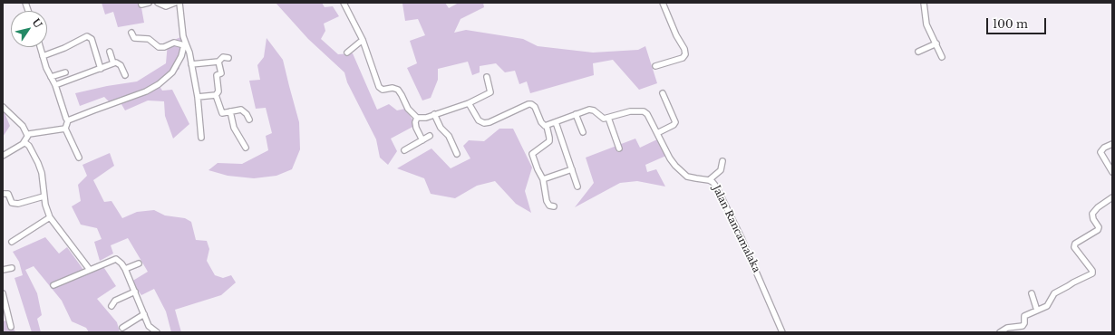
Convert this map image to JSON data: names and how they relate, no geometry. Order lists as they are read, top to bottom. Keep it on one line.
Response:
{"streets":{"street":["Jalan Rancamalaka"]},"scale_bar":"100 m","north":"top right"}
